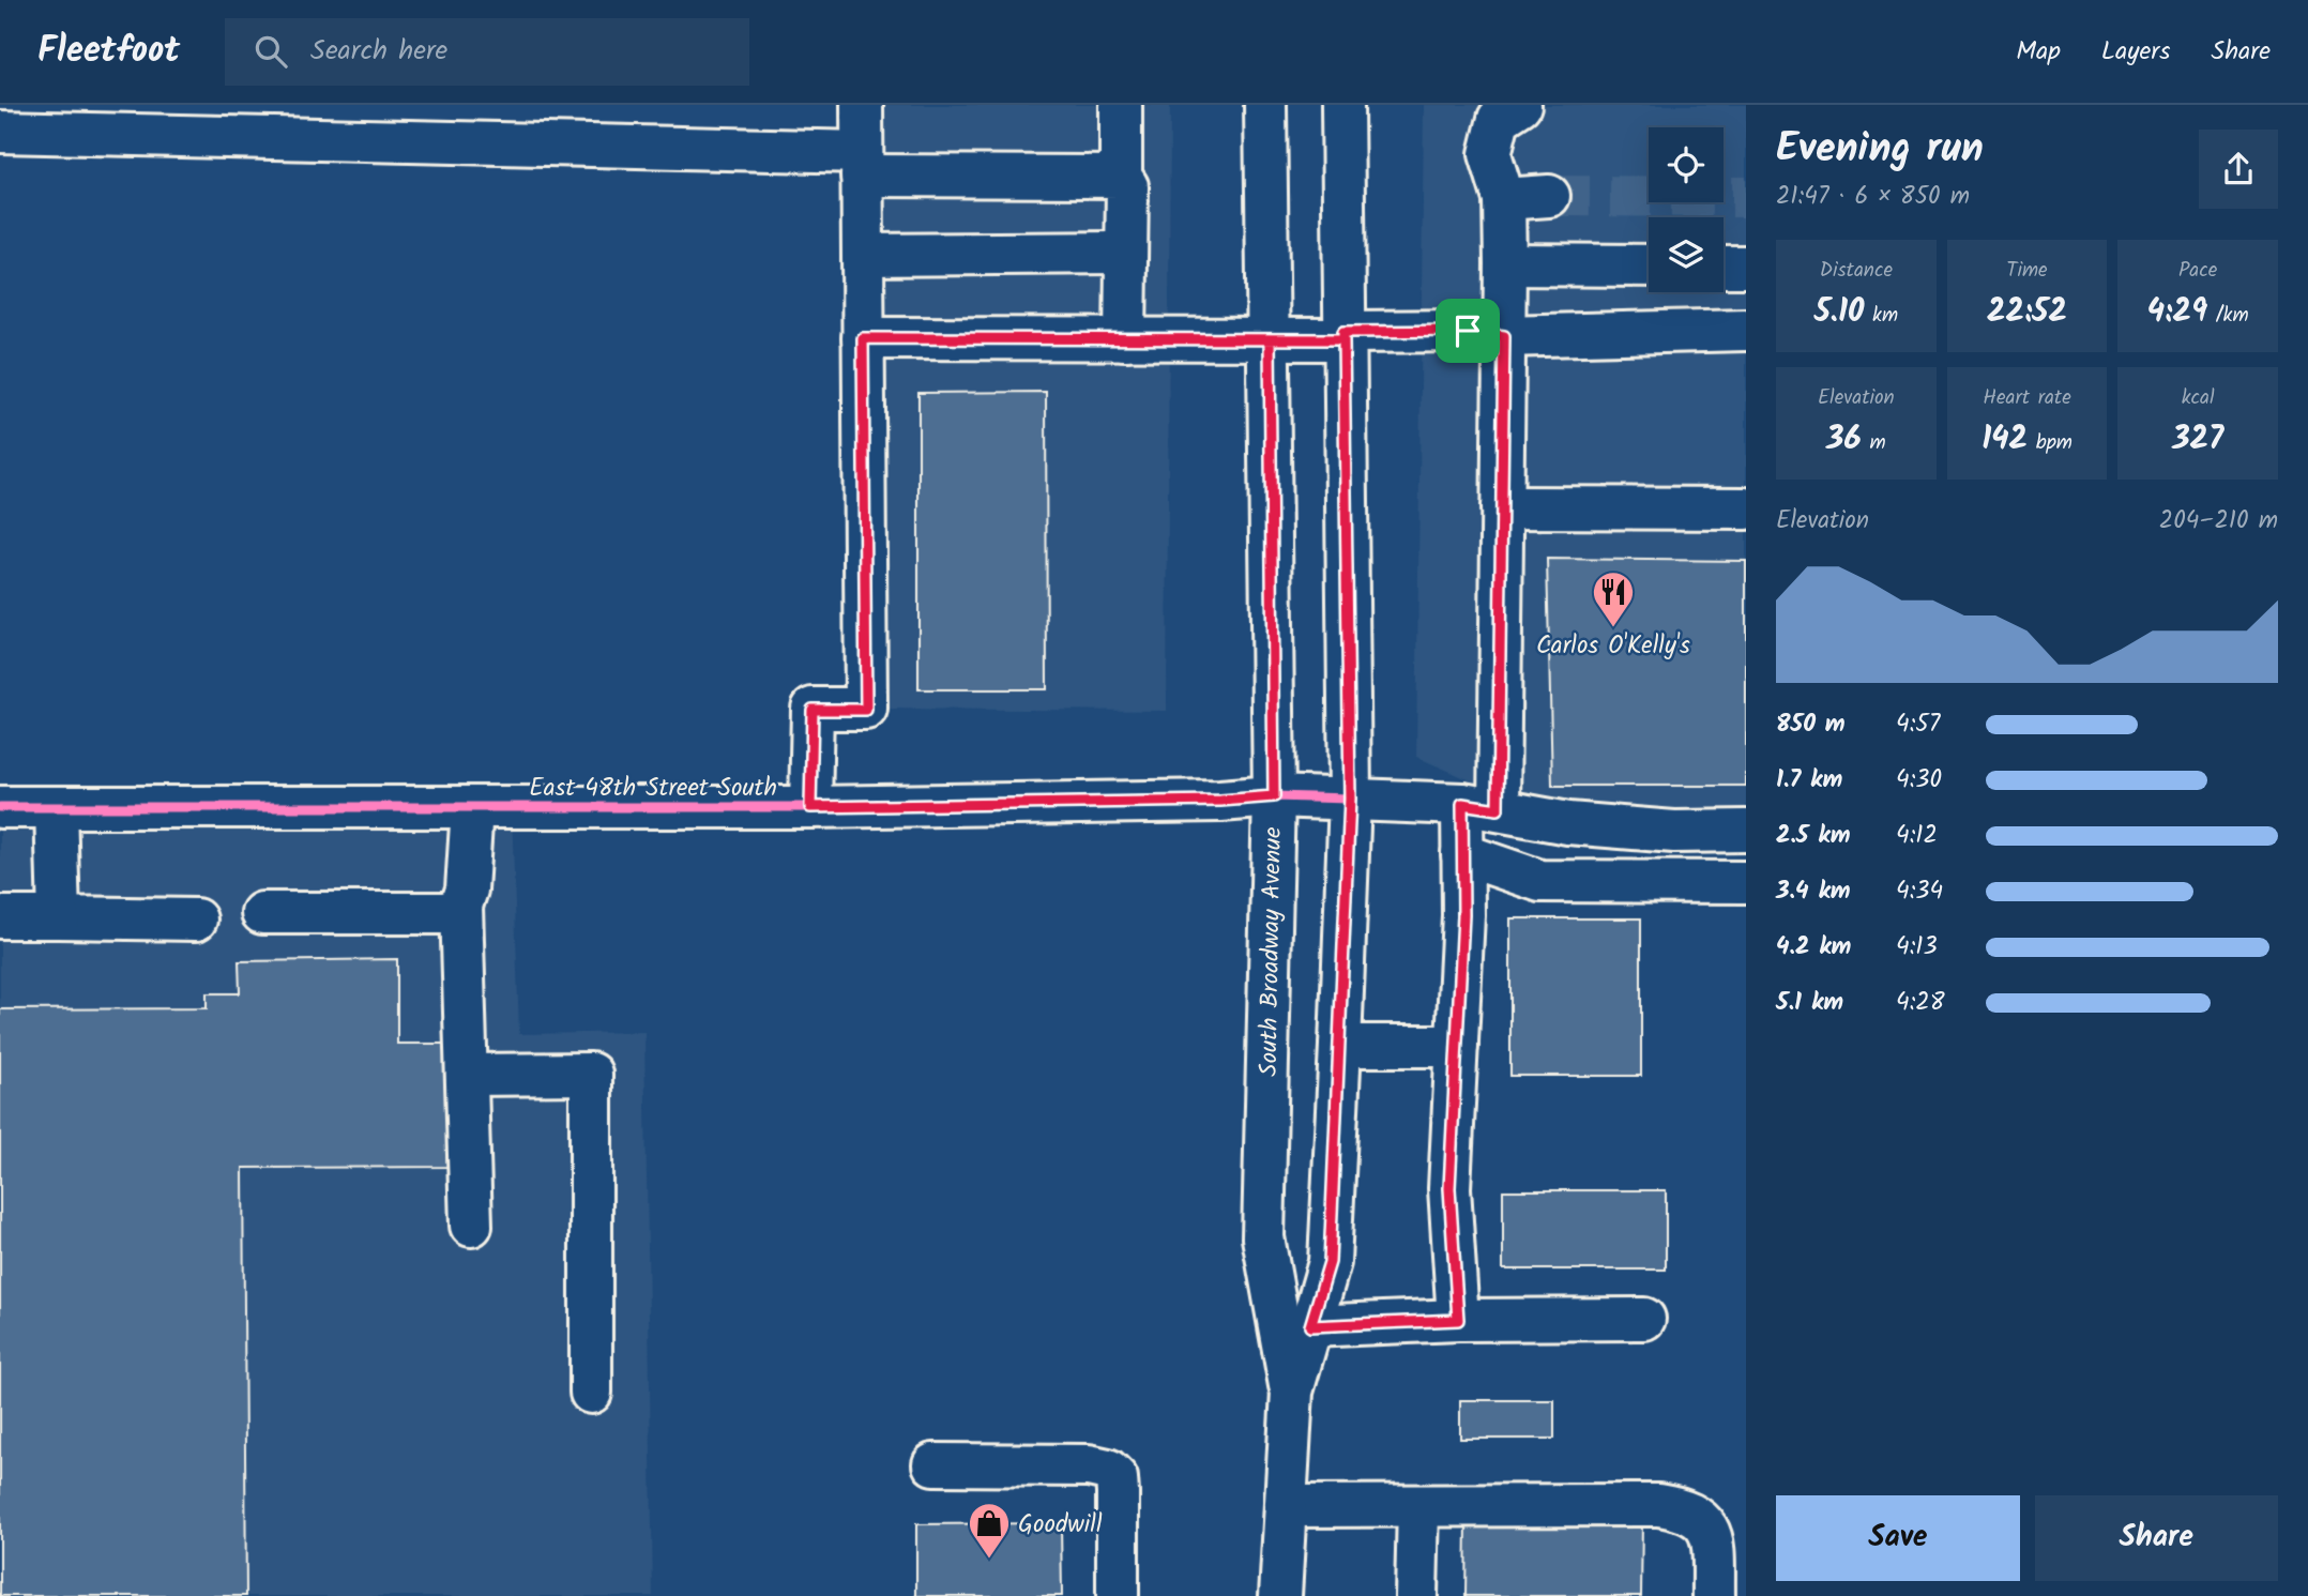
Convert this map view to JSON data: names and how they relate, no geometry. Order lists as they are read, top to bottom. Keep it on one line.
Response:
{"streets":{"main road":["East 48th Street South","South Broadway Avenue"]},"crossings":[["East 48th Street South","South Broadway Avenue"]],"places":{"restaurant":["Carlos O'Kelly's"],"shop":["Goodwill"]},"page":{"header":"Fleetfoot","search":"Search here","nav":["Map","Layers","Share"],"heading":["Evening run","21:47 · 6 × 850 m"],"stats":[["Distance","5.10 km"],["Time","22:52"],["Pace","4:29 /km"],["Elevation","36 m"],["Heart rate","142 bpm"],["kcal","327"]],"chart":["Elevation","204–210 m"],"list":[{"name":"850 m","note":"4:57"},{"name":"1.7 km","note":"4:30"},{"name":"2.5 km","note":"4:12"},{"name":"3.4 km","note":"4:34"},{"name":"4.2 km","note":"4:13"},{"name":"5.1 km","note":"4:28"}],"buttons":["Save","Share"]}}
